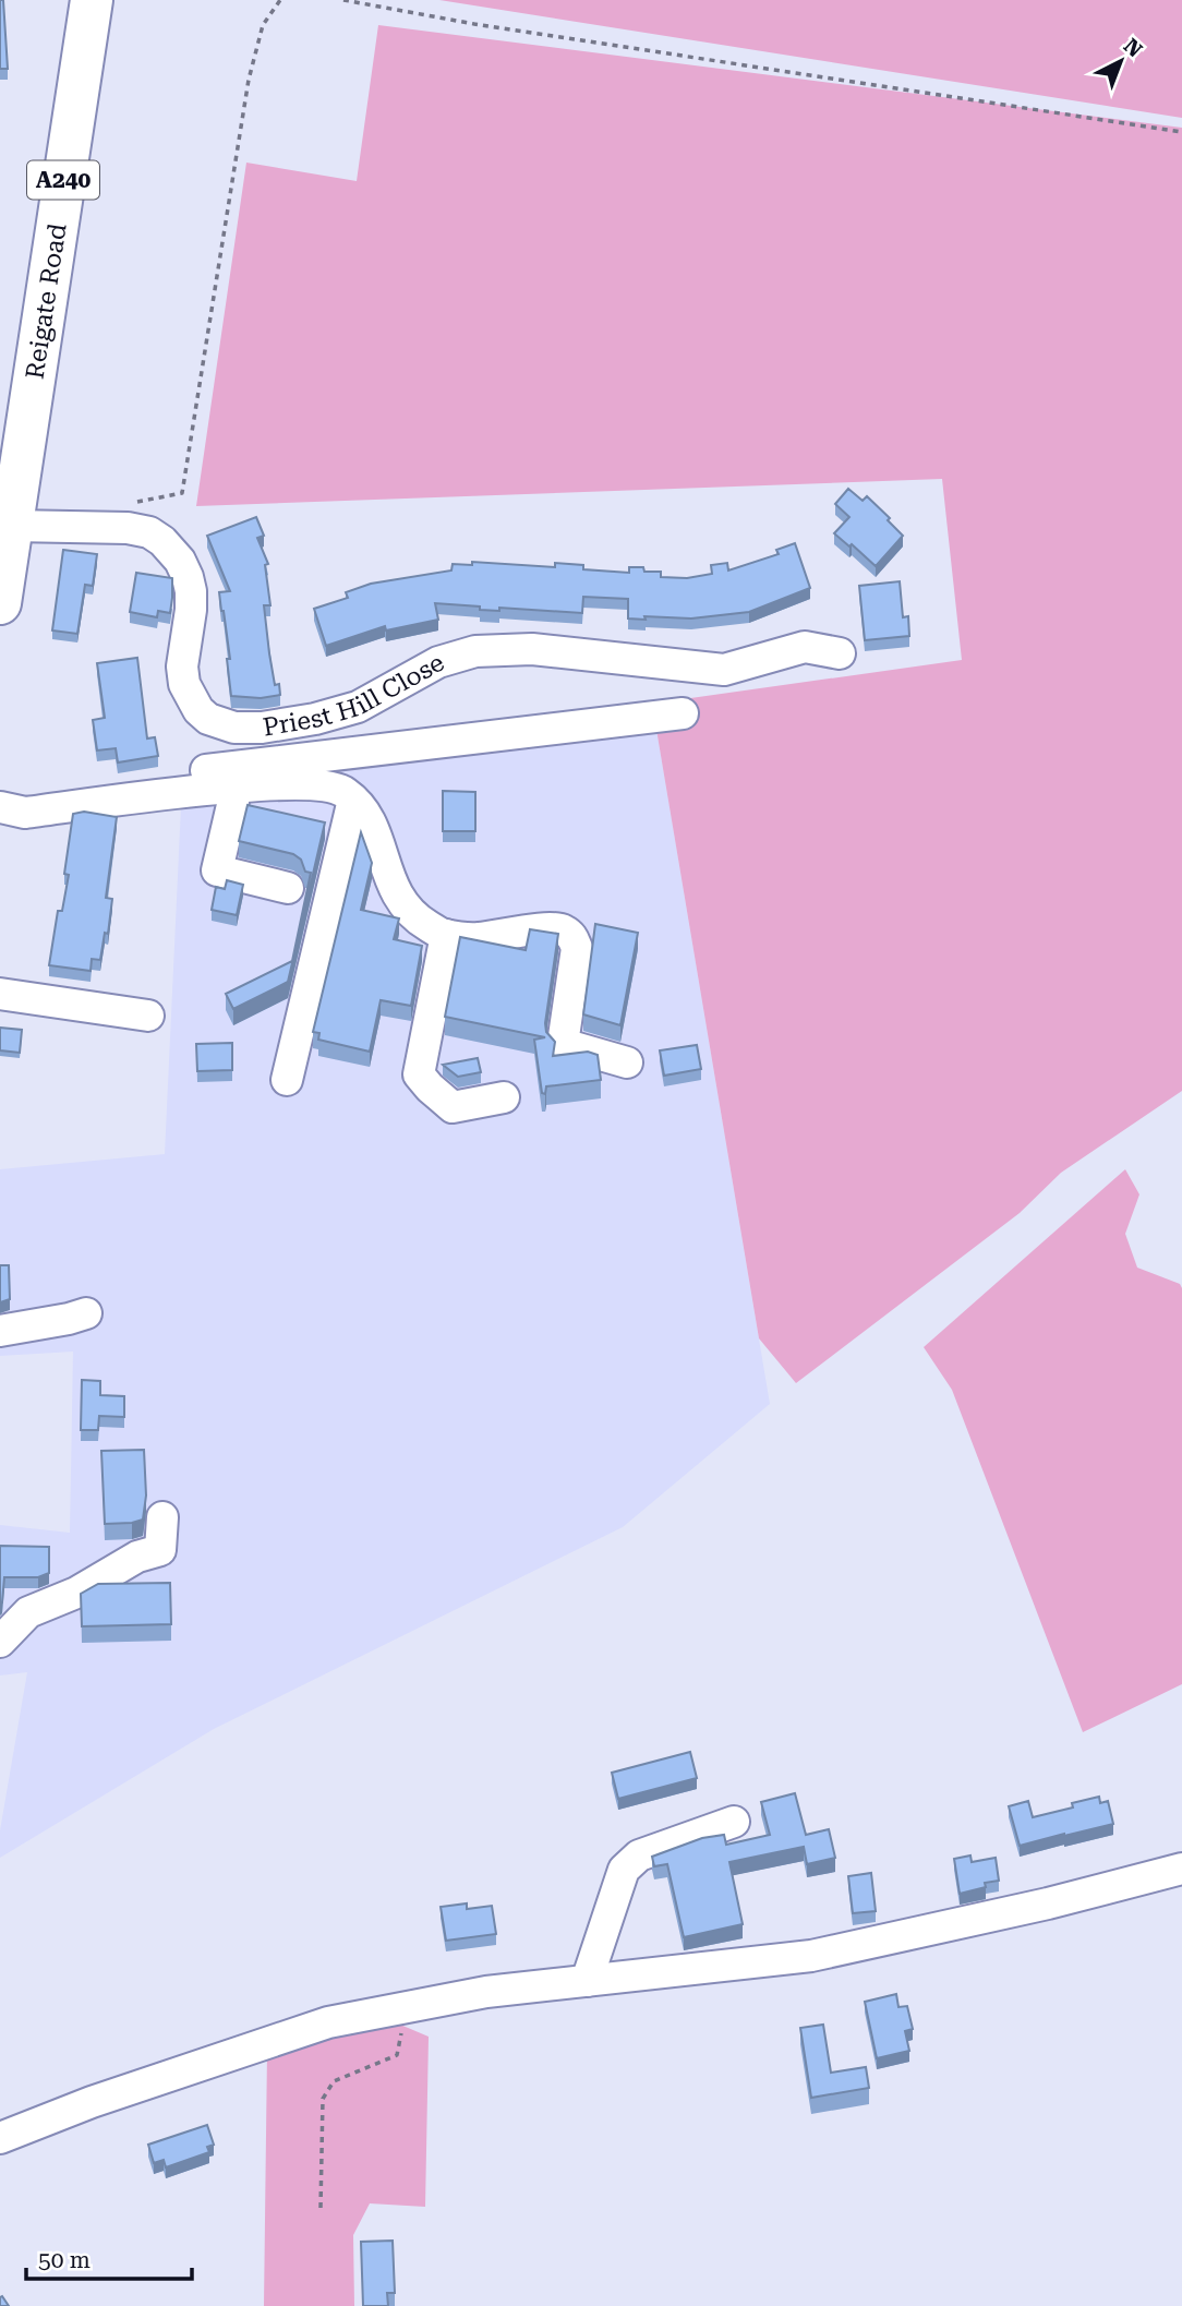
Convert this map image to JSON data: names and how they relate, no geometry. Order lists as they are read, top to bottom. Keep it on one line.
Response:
{"streets":{"highway":["A240","Reigate Road"],"street":["Priest Hill Close"]},"crossings":[["Reigate Road","Priest Hill Close"]],"scale_bar":"50 m","north":"top right"}
